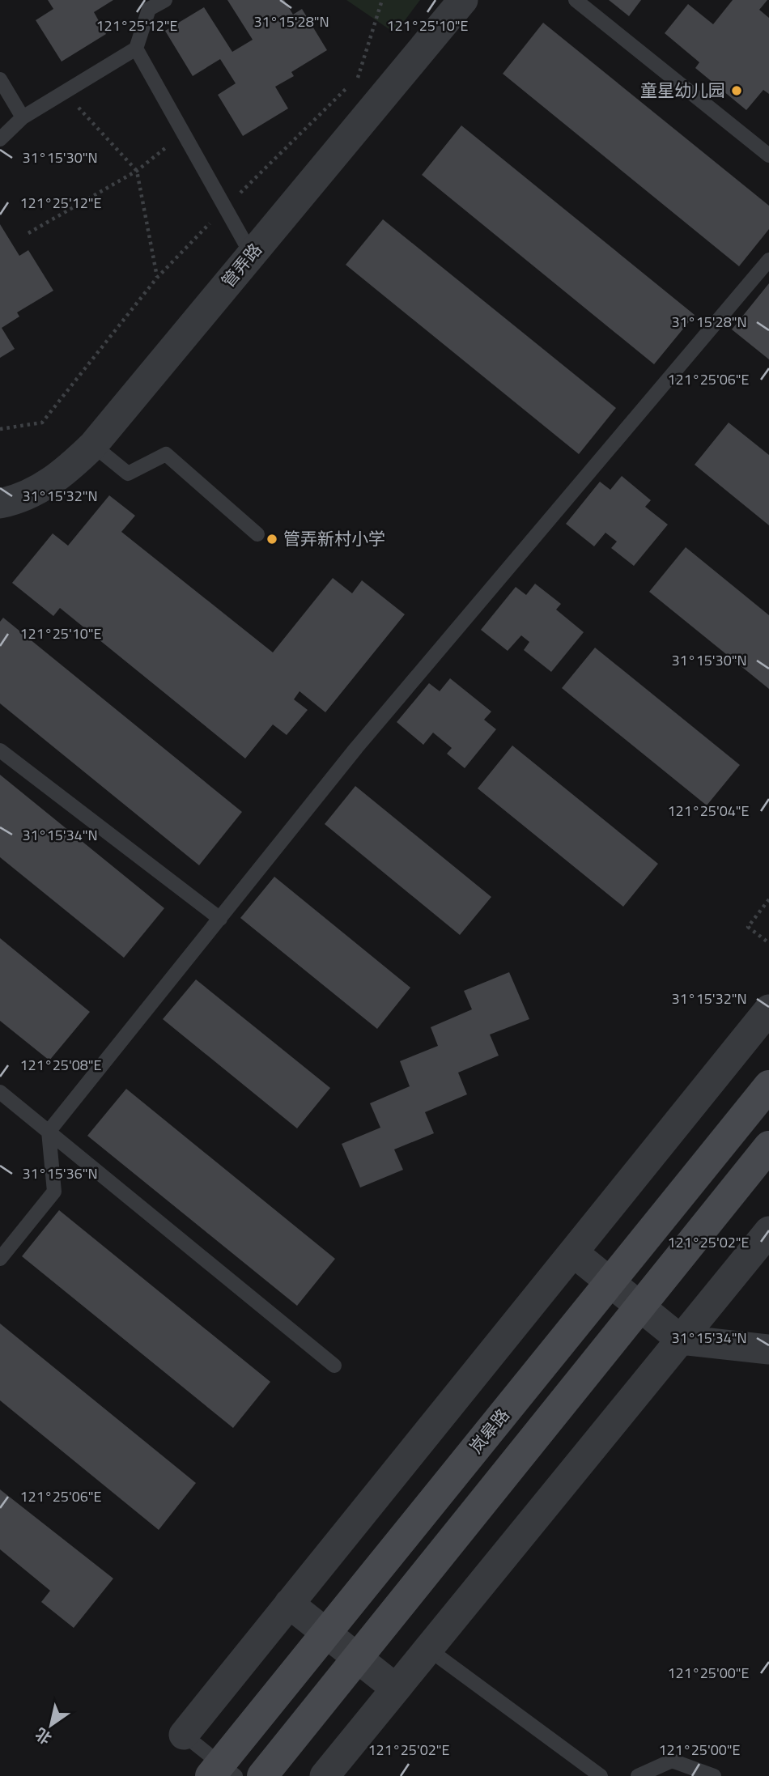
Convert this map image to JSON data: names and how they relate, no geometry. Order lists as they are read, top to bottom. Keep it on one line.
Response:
{"streets":{"main road":["岚皋路"],"street":["管弄路"]},"places":["童星幼儿园","管弄新村小学"],"north":"bottom left","coordinates":["31°15'28\"N","121°25'12\"E","121°25'10\"E","31°15'30\"N","121°25'06\"E","31°15'32\"N","121°25'04\"E","31°15'34\"N","121°25'08\"E","31°15'36\"N","121°25'02\"E","121°25'00\"E"]}
